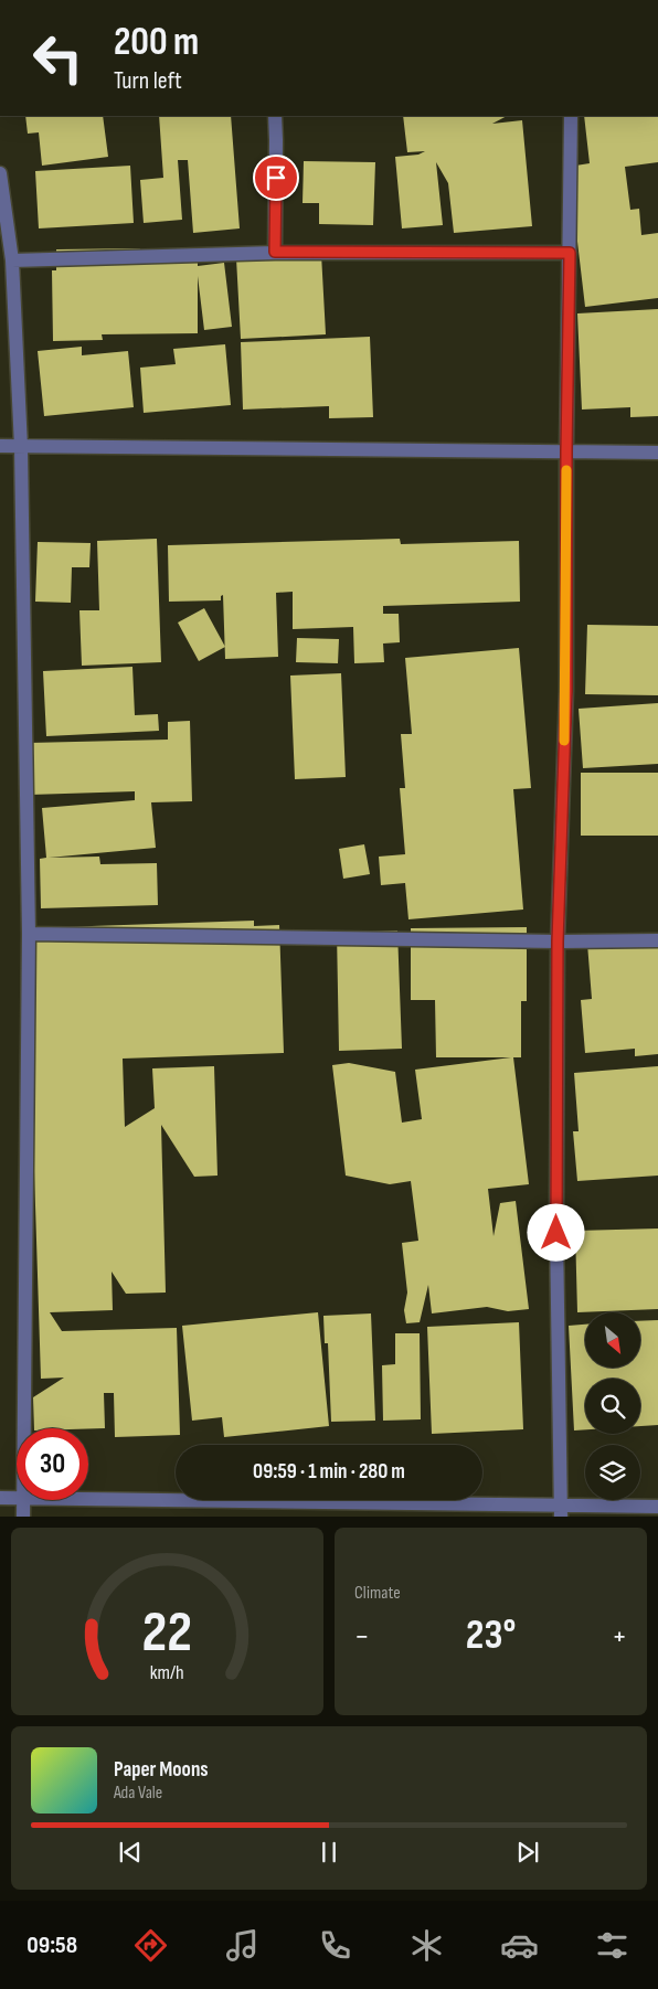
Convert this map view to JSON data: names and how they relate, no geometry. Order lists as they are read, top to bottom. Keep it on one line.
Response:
{"north":"bottom right","page":{"turn":["200 m","Turn left"],"limit":"30","trip":"09:59 · 1 min · 280 m","tile":"Climate","heat":["−","23°","+"],"song":["Paper Moons","Ada Vale"],"tabs":"09:58","gauge":["22","km/h"]}}
